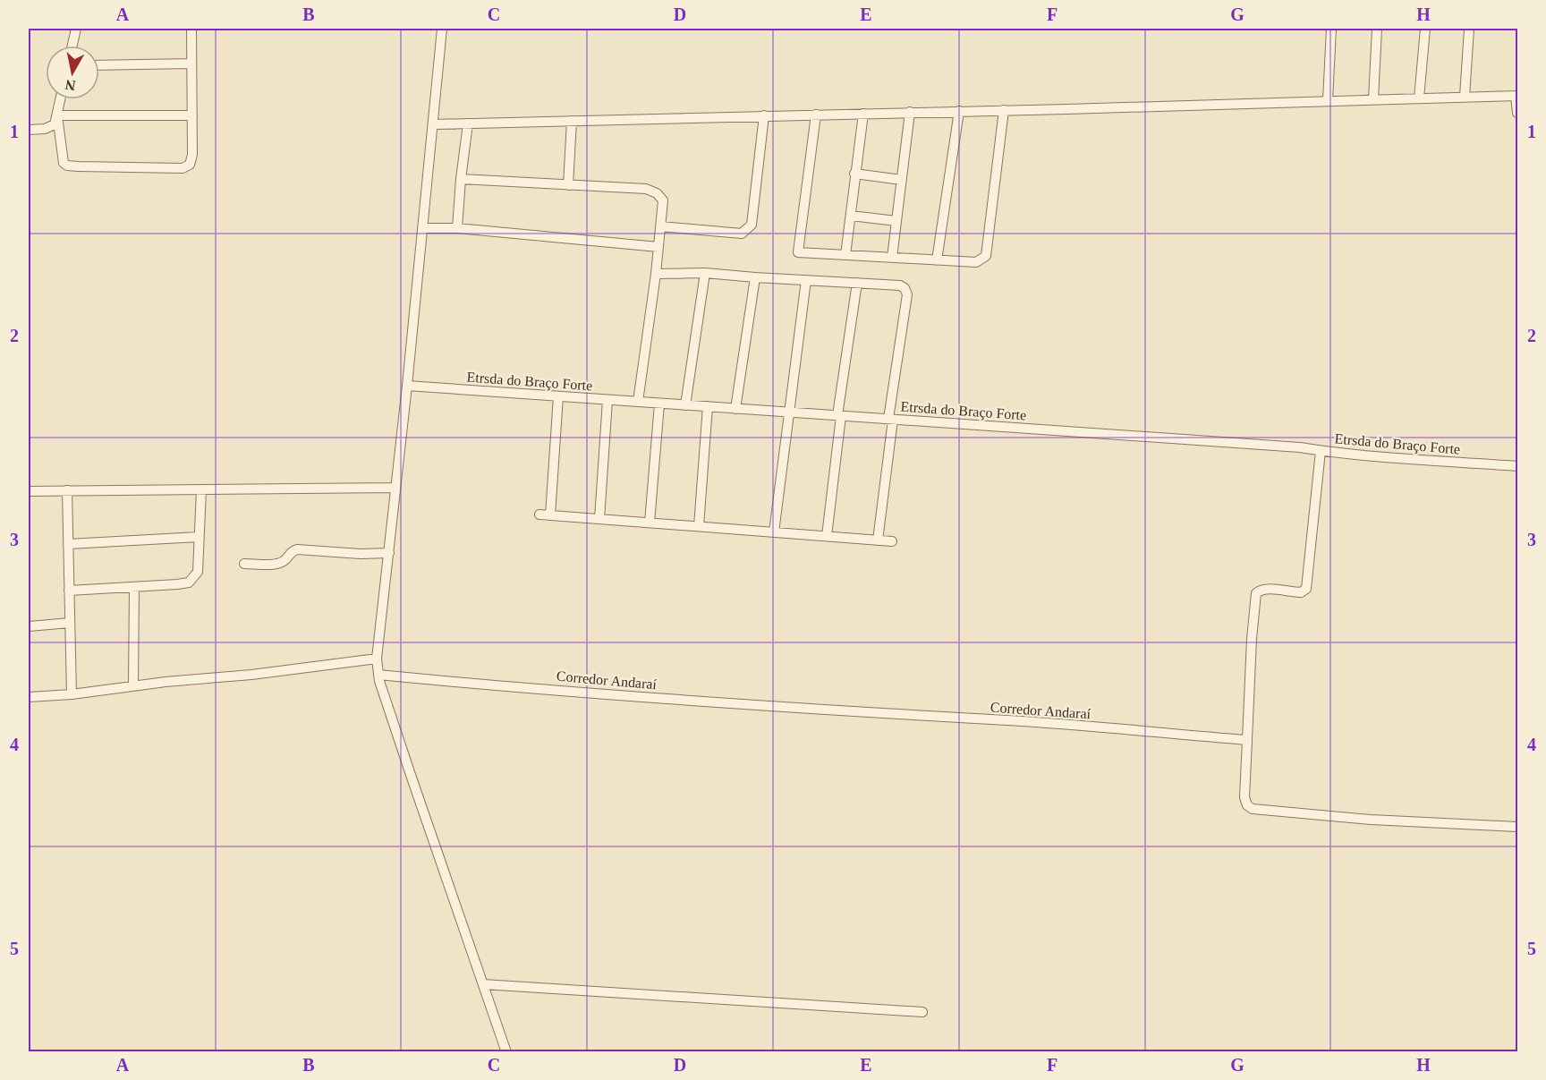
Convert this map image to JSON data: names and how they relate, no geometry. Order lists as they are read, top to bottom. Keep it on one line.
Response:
{"streets":{"street":["Etrsda do Braço Forte","Corredor Andaraí"]},"north":"bottom","grid":{"columns":["A","B","C","D","E","F","G","H"],"rows":["1","2","3","4","5"]}}
